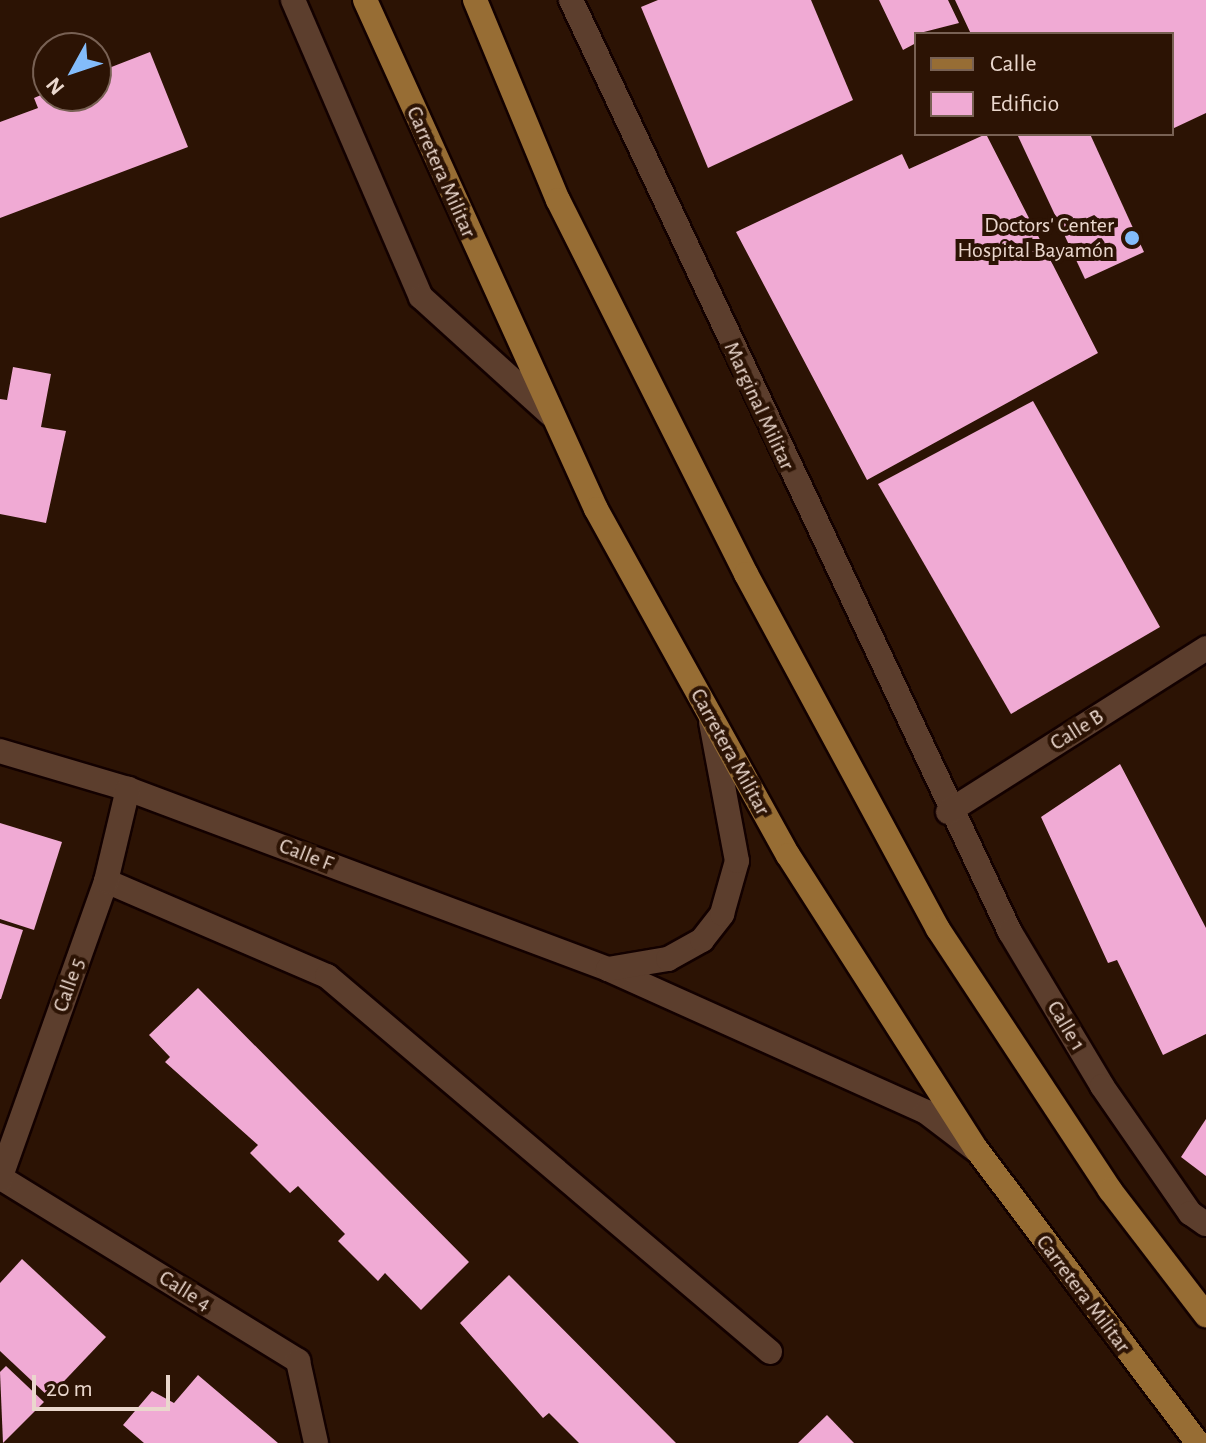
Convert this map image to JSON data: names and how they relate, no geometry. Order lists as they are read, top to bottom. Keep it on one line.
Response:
{"streets":{"main road":["Carretera Militar"],"street":["Marginal Militar","Calle B","Calle F","Calle 5","Calle 1","Calle 4"]},"crossings":[["Carretera Militar","Calle F"],["Marginal Militar","Calle B"],["Marginal Militar","Calle 1"],["Calle B","Calle 1"],["Calle F","Calle 5"],["Calle 5","Calle 4"]],"places":["Doctors' Center Hospital Bayamón"],"legend":["Calle","Edificio"],"scale_bar":"20 m","north":"bottom left"}
